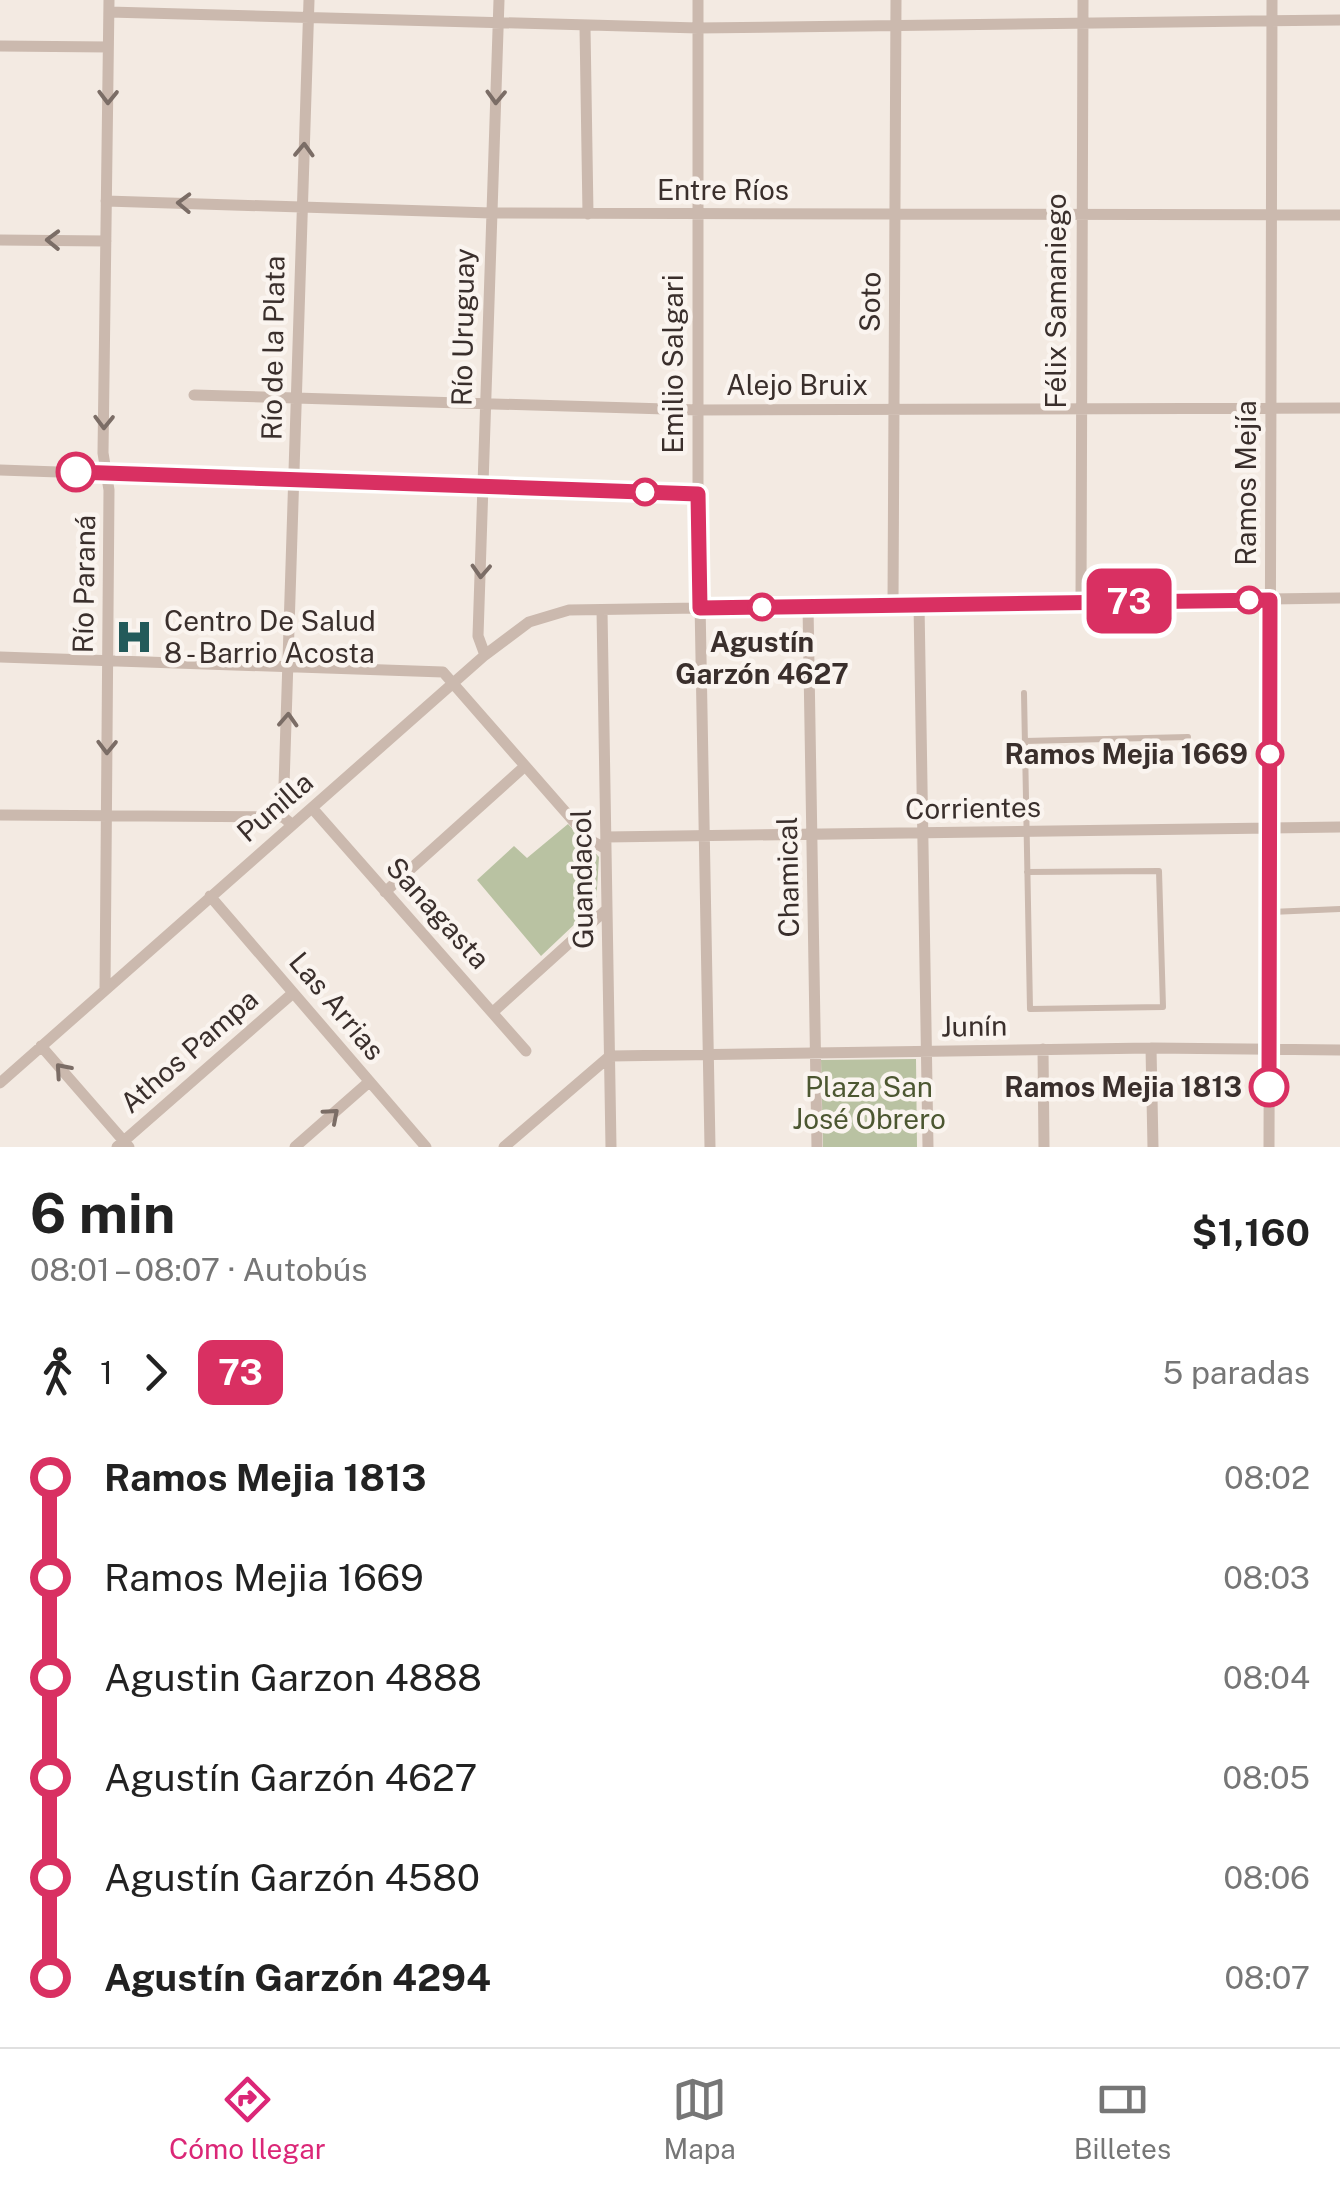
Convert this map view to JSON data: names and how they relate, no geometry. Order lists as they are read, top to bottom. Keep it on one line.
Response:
{"streets":{"street":["Entre Ríos","Félix Samaniego","Soto","Río Uruguay","Río de la Plata","Emilio Salgari","Alejo Bruix","Ramos Mejía","Río Paraná","Punilla","Corrientes","Chamical","Guandacol","Sanagasta","Las Arrias","Junín","Athos Pampa"]},"crossings":[["Entre Ríos","Félix Samaniego"],["Entre Ríos","Soto"],["Entre Ríos","Río Uruguay"],["Entre Ríos","Río de la Plata"],["Entre Ríos","Emilio Salgari"],["Entre Ríos","Ramos Mejía"],["Entre Ríos","Río Paraná"],["Félix Samaniego","Alejo Bruix"],["Félix Samaniego","Punilla"],["Soto","Alejo Bruix"],["Soto","Punilla"],["Río Uruguay","Alejo Bruix"],["Río Uruguay","Punilla"],["Río de la Plata","Alejo Bruix"],["Río de la Plata","Punilla"],["Emilio Salgari","Alejo Bruix"],["Emilio Salgari","Punilla"],["Emilio Salgari","Corrientes"],["Emilio Salgari","Junín"],["Alejo Bruix","Ramos Mejía"],["Ramos Mejía","Punilla"],["Ramos Mejía","Corrientes"],["Ramos Mejía","Junín"],["Río Paraná","Punilla"],["Punilla","Chamical"],["Punilla","Guandacol"],["Punilla","Sanagasta"],["Punilla","Las Arrias"],["Corrientes","Chamical"],["Corrientes","Guandacol"],["Chamical","Junín"],["Guandacol","Junín"],["Las Arrias","Athos Pampa"]],"one_way":["Río de la Plata","Río Paraná"],"parks":["Plaza San José Obrero"],"places":{"other":["Agustín Garzón 4627","Ramos Mejia 1669","Ramos Mejia 1813"],"hospital":["Centro De Salud 8 - Barrio Acosta"]},"lines":["bus line 73"],"page":{"on_map":"73","heading":["6 min","08:01 – 08:07 · Autobús","$1,160"],"legs":["1","73","5 paradas"],"list":[{"name":"Ramos Mejia 1813","value":"08:02"},{"name":"Ramos Mejia 1669","value":"08:03"},{"name":"Agustin Garzon 4888","value":"08:04"},{"name":"Agustín Garzón 4627","value":"08:05"},{"name":"Agustín Garzón 4580","value":"08:06"},{"name":"Agustín Garzón 4294","value":"08:07"}],"tabs":["Cómo llegar","Mapa","Billetes"]}}
